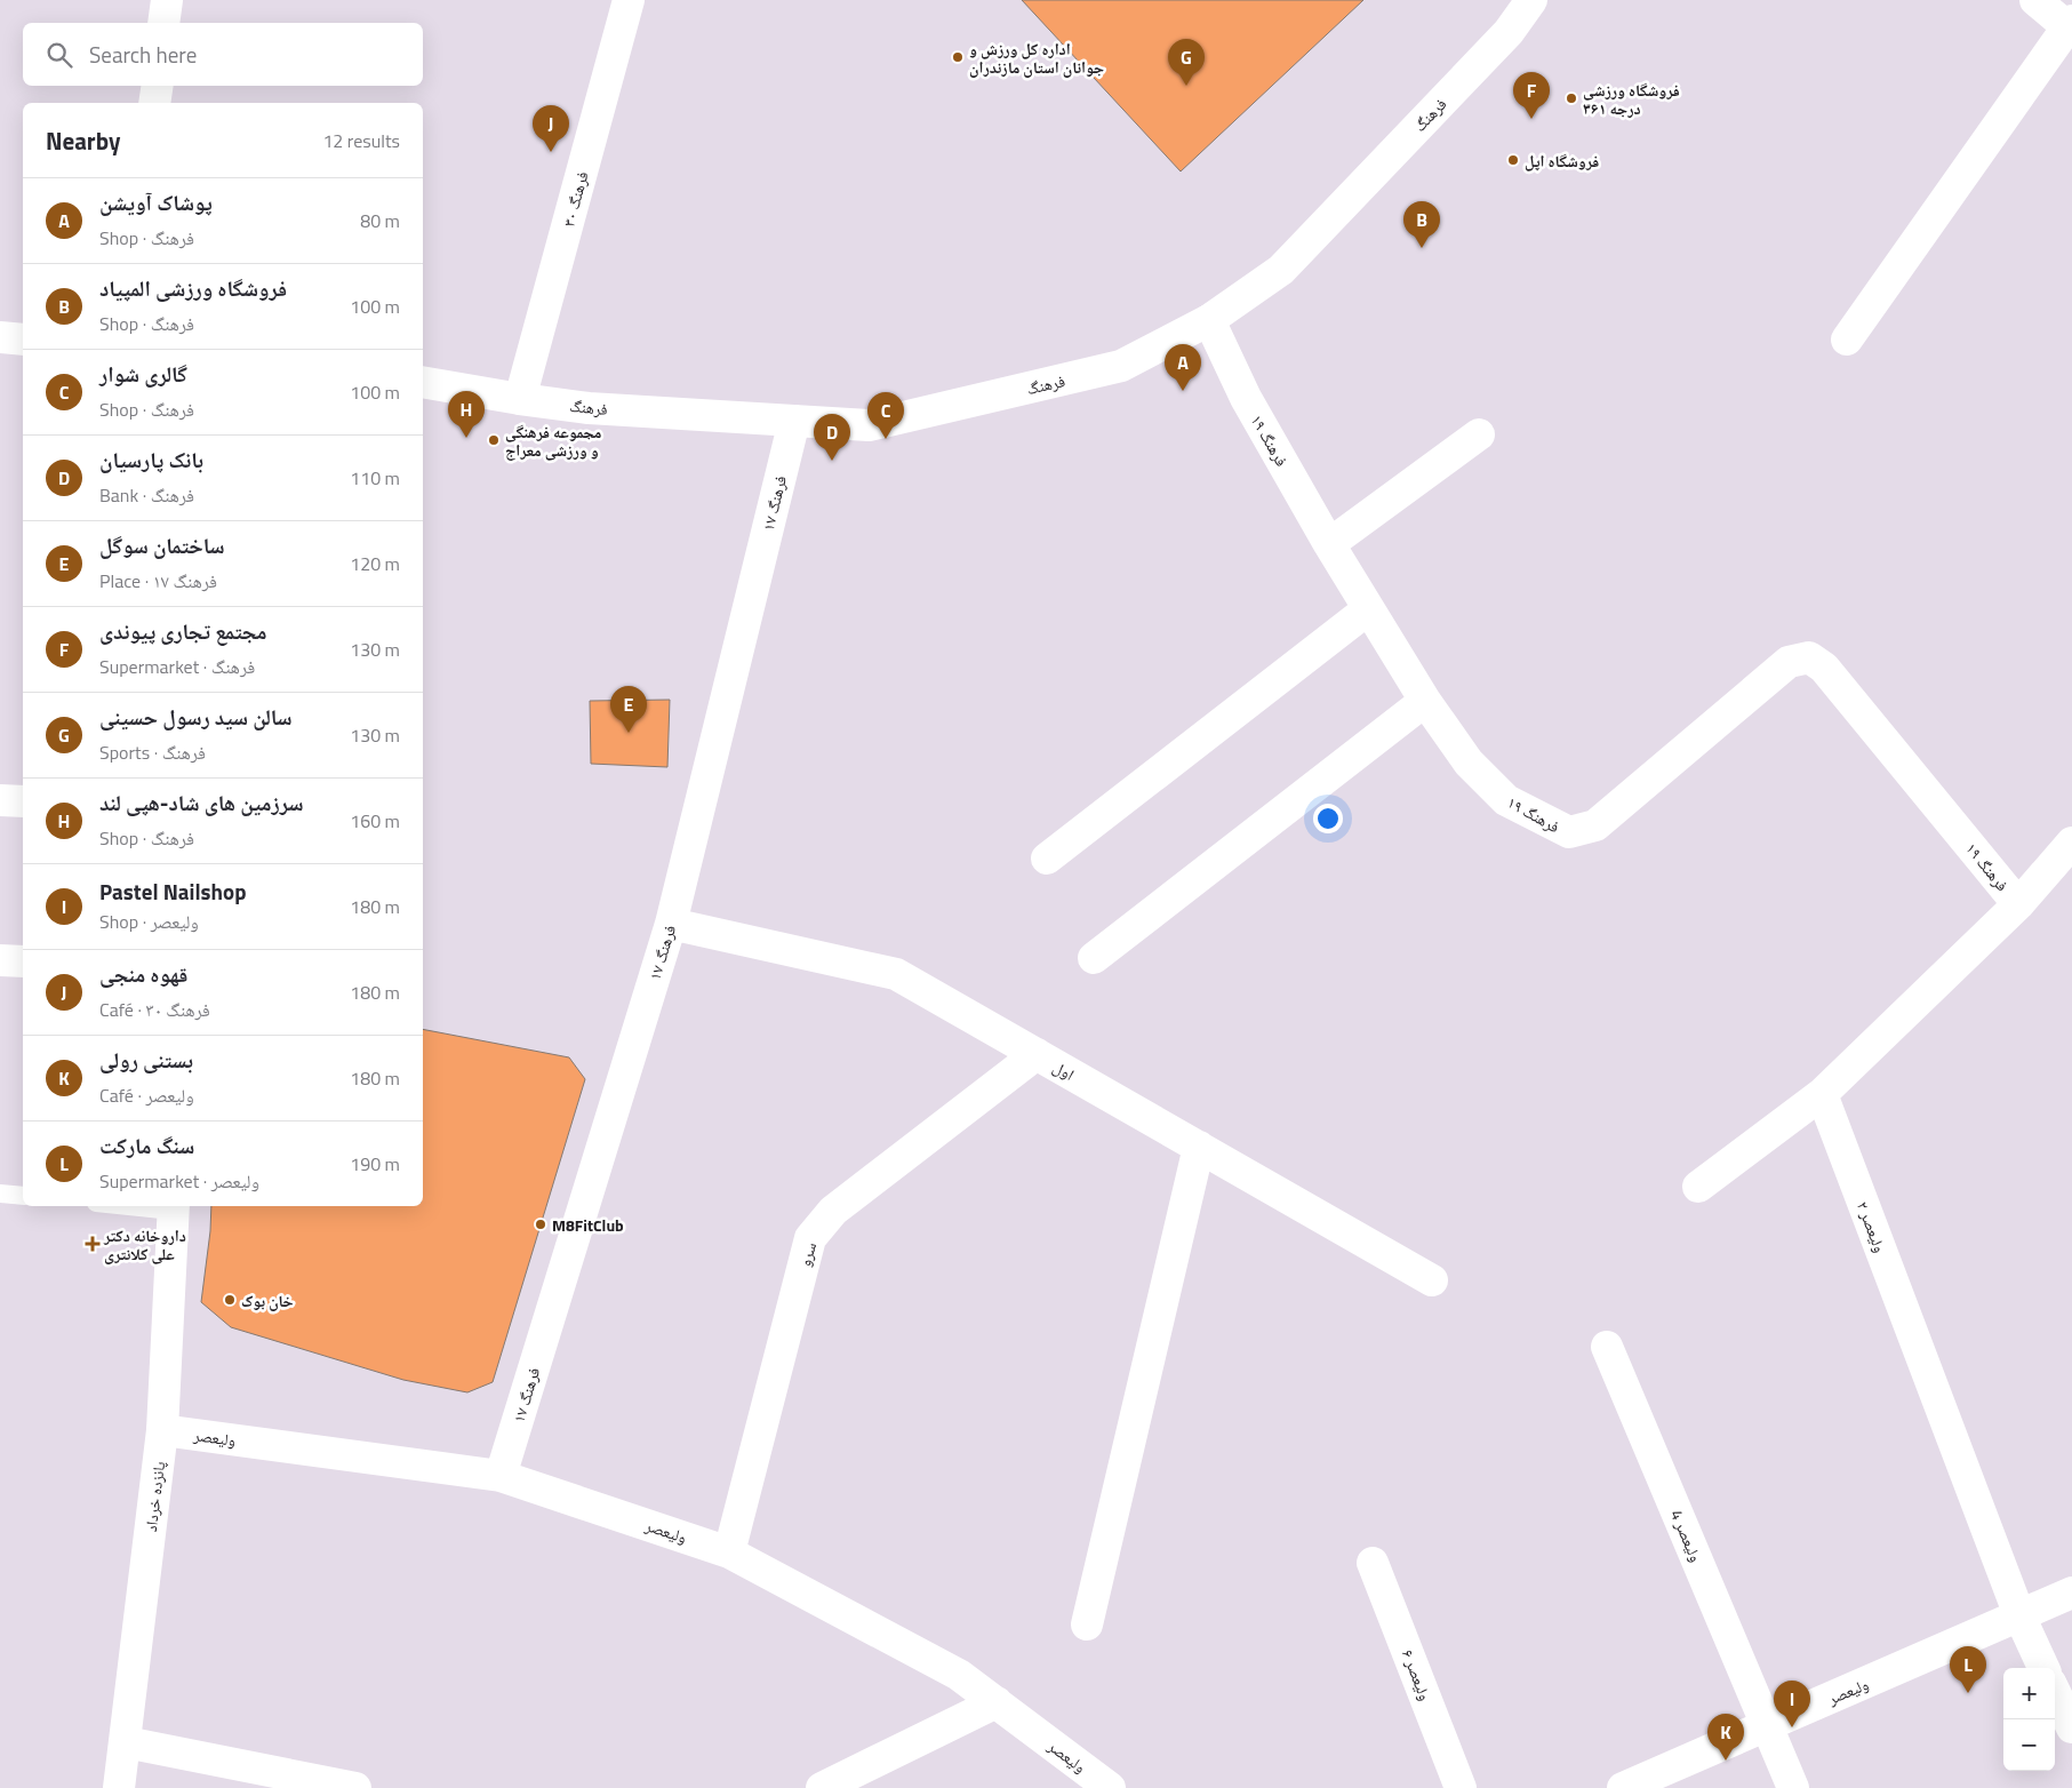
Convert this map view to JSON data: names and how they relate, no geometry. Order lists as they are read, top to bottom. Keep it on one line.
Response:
{"streets":{"street":["فرهنگ","فرهنگ ۳۰","فرهنگ ۱۹","فرهنگ ۱۷","اول","ولیعصر ٢","سرو","ولیعصر","پانزده خرداد","ولیعصر 4","ولیعصر ۶"]},"crossings":[["فرهنگ","فرهنگ ۳۰"],["فرهنگ","فرهنگ ۱۹"],["فرهنگ","فرهنگ ۱۷"],["فرهنگ ۱۷","اول"],["فرهنگ ۱۷","ولیعصر"],["اول","سرو"],["ولیعصر ٢","ولیعصر"],["سرو","ولیعصر"],["ولیعصر","پانزده خرداد"],["ولیعصر","ولیعصر 4"]],"places":{"other":["اداره کل ورزش و جوانان استان مازندران","فروشگاه ورزشی ۳۶۱ درجه","فروشگاه اپل","مجموعه فرهنگی و ورزشی معراج","M8FitClub","خان بوک"],"health":["داروخانه دکتر علی کلانتری"]},"page":{"search":"Search here","pins":["G","F","J","B","A","H","C","D","E","L","I","K"],"heading":["Nearby","12 results"],"list":[{"mark":"A","name":"پوشاک آویشن","note":"Shop · فرهنگ","value":"80 m"},{"mark":"B","name":"فروشگاه ورزشی المپیاد","note":"Shop · فرهنگ","value":"100 m"},{"mark":"C","name":"گالری شوار","note":"Shop · فرهنگ","value":"100 m"},{"mark":"D","name":"بانک پارسیان","note":"Bank · فرهنگ","value":"110 m"},{"mark":"E","name":"ساختمان سوگل","note":"Place · فرهنگ ۱۷","value":"120 m"},{"mark":"F","name":"مجتمع تجاری پیوندی","note":"Supermarket · فرهنگ","value":"130 m"},{"mark":"G","name":"سالن سید رسول حسینی","note":"Sports · فرهنگ","value":"130 m"},{"mark":"H","name":"سرزمین های شاد-هپی لند","note":"Shop · فرهنگ","value":"160 m"},{"mark":"I","name":"Pastel Nailshop","note":"Shop · ولیعصر","value":"180 m"},{"mark":"J","name":"قهوه منجی","note":"Café · فرهنگ ۳۰","value":"180 m"},{"mark":"K","name":"بستنی رولی","note":"Café · ولیعصر","value":"180 m"},{"mark":"L","name":"سنگ مارکت","note":"Supermarket · ولیعصر","value":"190 m"}],"map_buttons":["+","−"]}}
